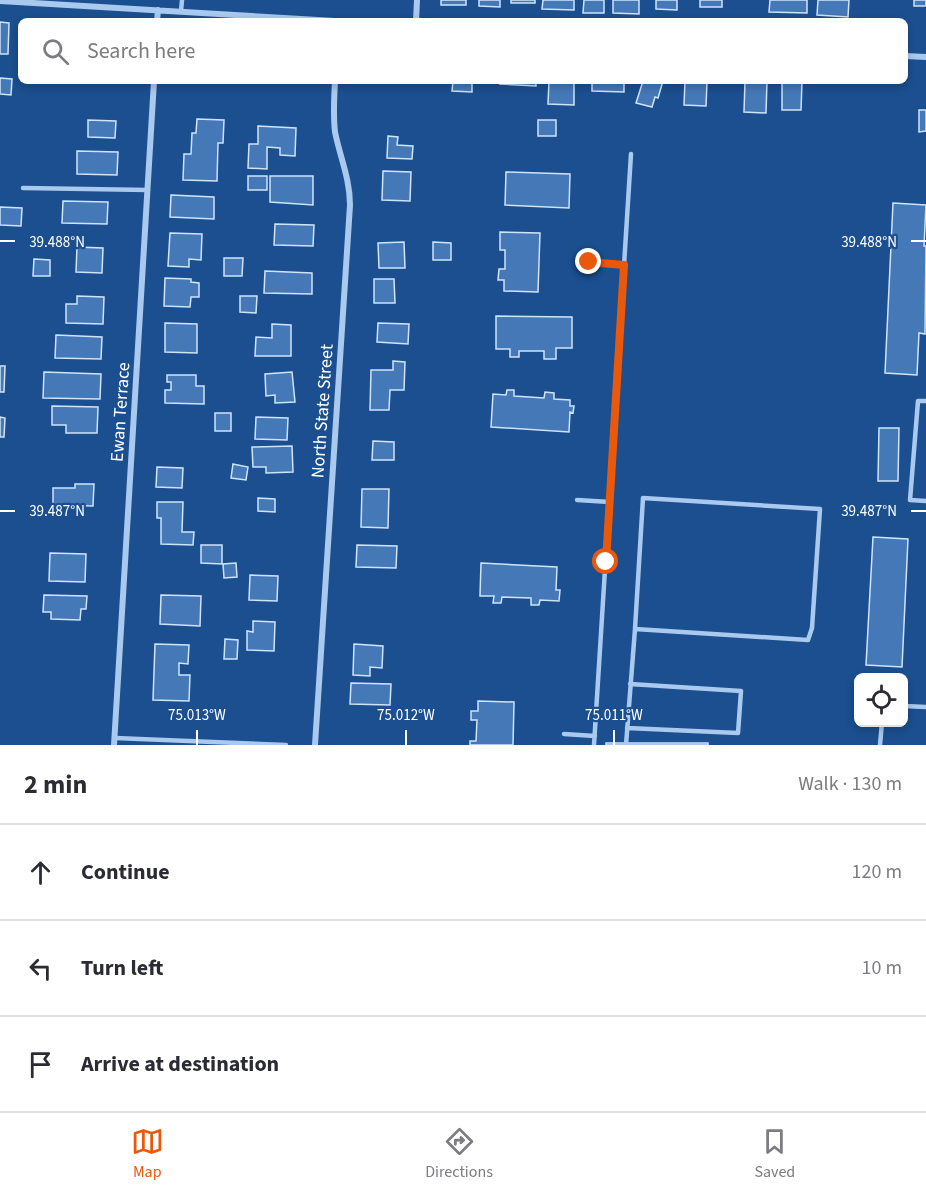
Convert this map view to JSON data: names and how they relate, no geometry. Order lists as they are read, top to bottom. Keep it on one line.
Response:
{"streets":{"street":["North State Street","Ewan Terrace"]},"page":{"search":"Search here","heading":["2 min","Walk · 130 m"],"list":[["Continue","120 m"],["Turn left","10 m"],"Arrive at destination"],"nav":["Map","Directions","Saved"]},"coordinates":["39.488°N","39.487°N","75.013°W","75.012°W","75.011°W"]}
